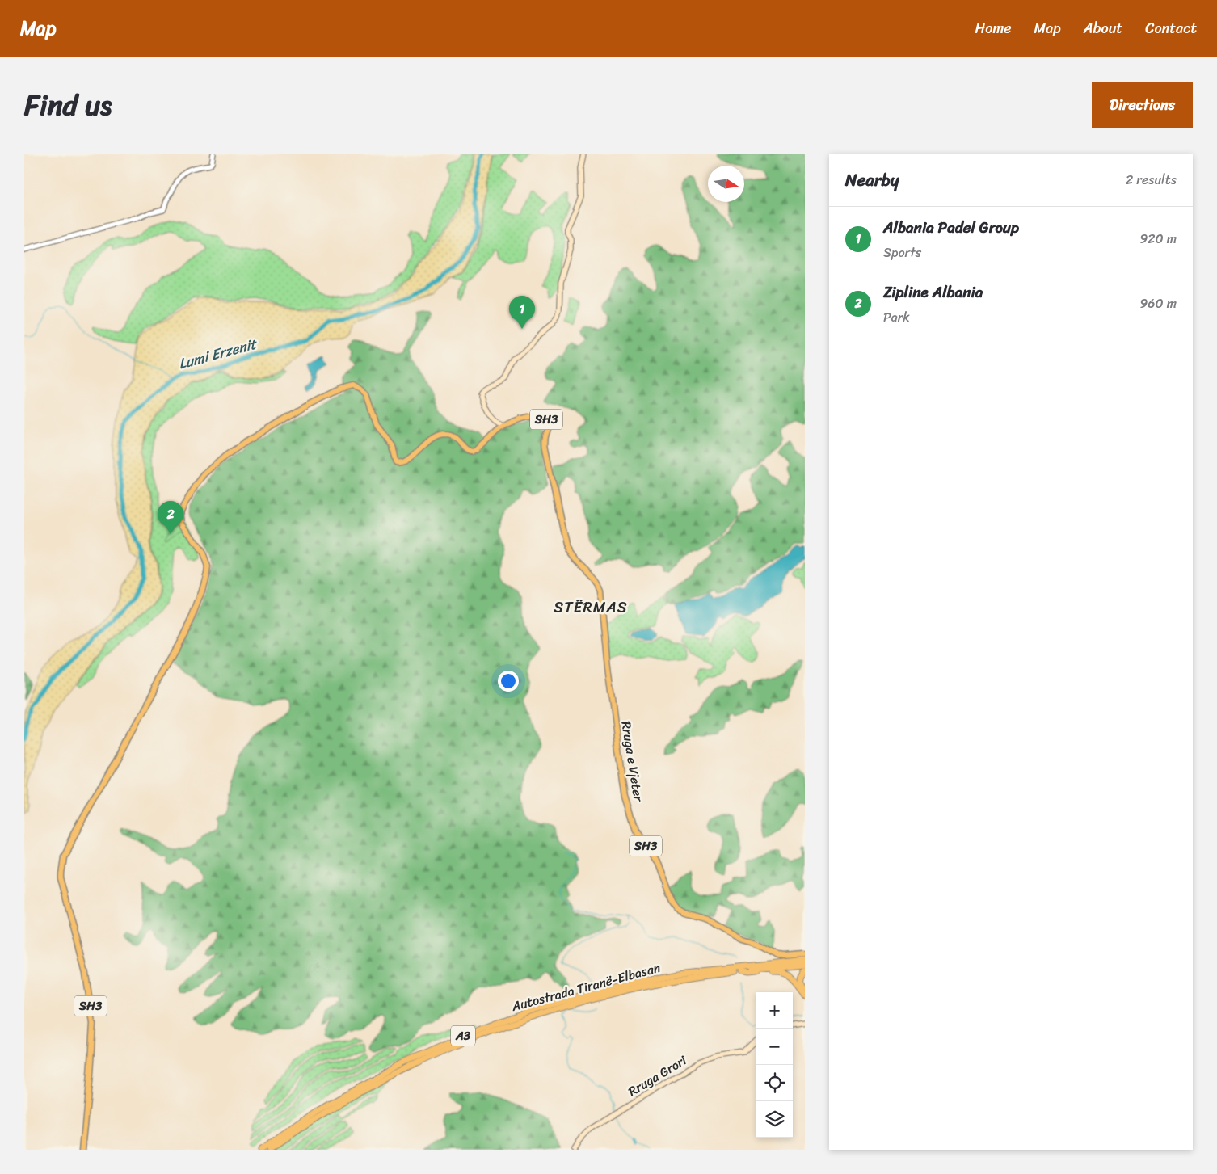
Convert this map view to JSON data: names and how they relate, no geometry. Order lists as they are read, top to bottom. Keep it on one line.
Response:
{"streets":{"highway":["Autostrada Tiranë-Elbasan","A3"],"main road":["SH3","Rruga e Vjeter","Rruga Grori"]},"crossings":[["SH3","Rruga e Vjeter"]],"districts":["STËRMAS"],"water":["Lumi Erzenit"],"north":"right","page":{"header":"Map","nav":["Home","Map","About","Contact"],"title":"Find us","buttons":"Directions","heading":["Nearby","2 results"],"list":[{"mark":"1","name":"Albania Padel Group","note":"Sports","value":"920 m"},{"mark":"2","name":"Zipline Albania","note":"Park","value":"960 m"}],"pins":["1","2"],"map_buttons":["+","−"]}}
